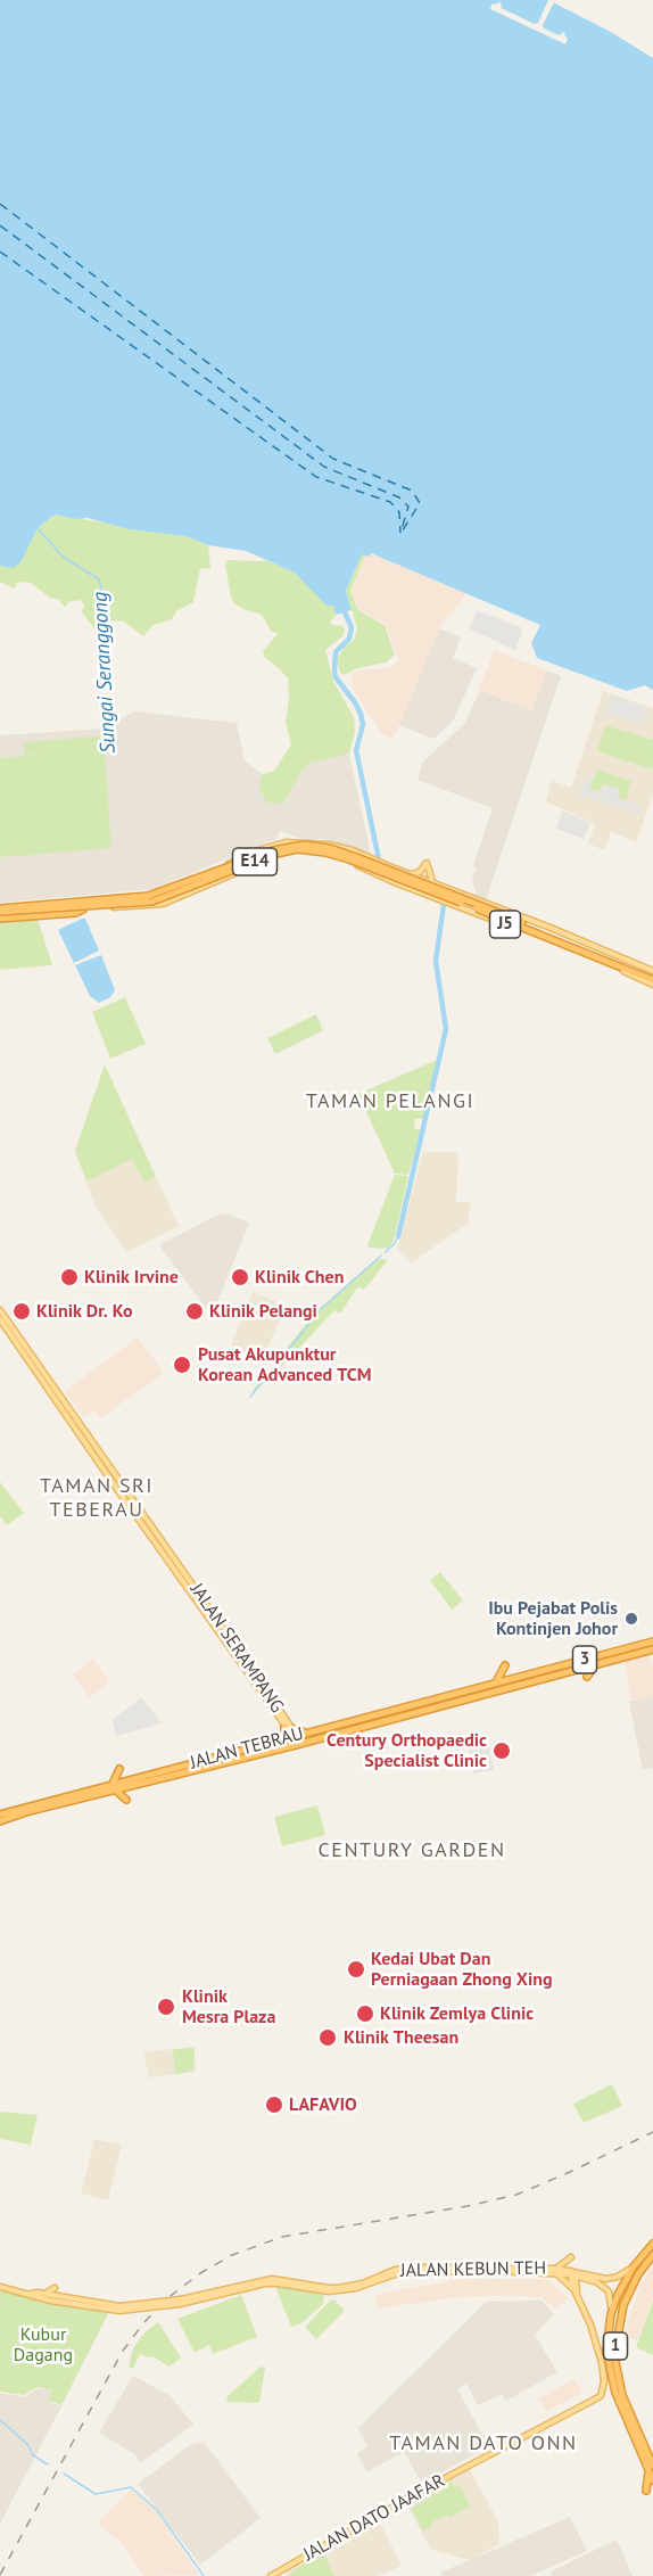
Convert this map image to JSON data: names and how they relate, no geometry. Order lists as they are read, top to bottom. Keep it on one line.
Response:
{"streets":{"highway":["E14","3","JALAN TEBRAU","1"],"main road":["J5","JALAN SERAMPANG","JALAN KEBUN TEH","JALAN DATO JAAFAR"]},"crossings":[["E14","J5"],["JALAN SERAMPANG","JALAN TEBRAU"],["JALAN KEBUN TEH","1"],["JALAN KEBUN TEH","JALAN DATO JAAFAR"]],"districts":["TAMAN PELANGI","TAMAN SRI TEBERAU","CENTURY GARDEN","TAMAN DATO ONN"],"water":["Sungai Seranggong"],"parks":["Kubur Dagang"],"places":["Klinik Irvine","Klinik Chen","Klinik Dr. Ko","Klinik Pelangi","Pusat Akupunktur Korean Advanced TCM","Ibu Pejabat Polis Kontinjen Johor","Century Orthopaedic Specialist Clinic","Kedai Ubat Dan Perniagaan Zhong Xing","Klinik Mesra Plaza","Klinik Zemlya Clinic","Klinik Theesan","LAFAVIO"]}
